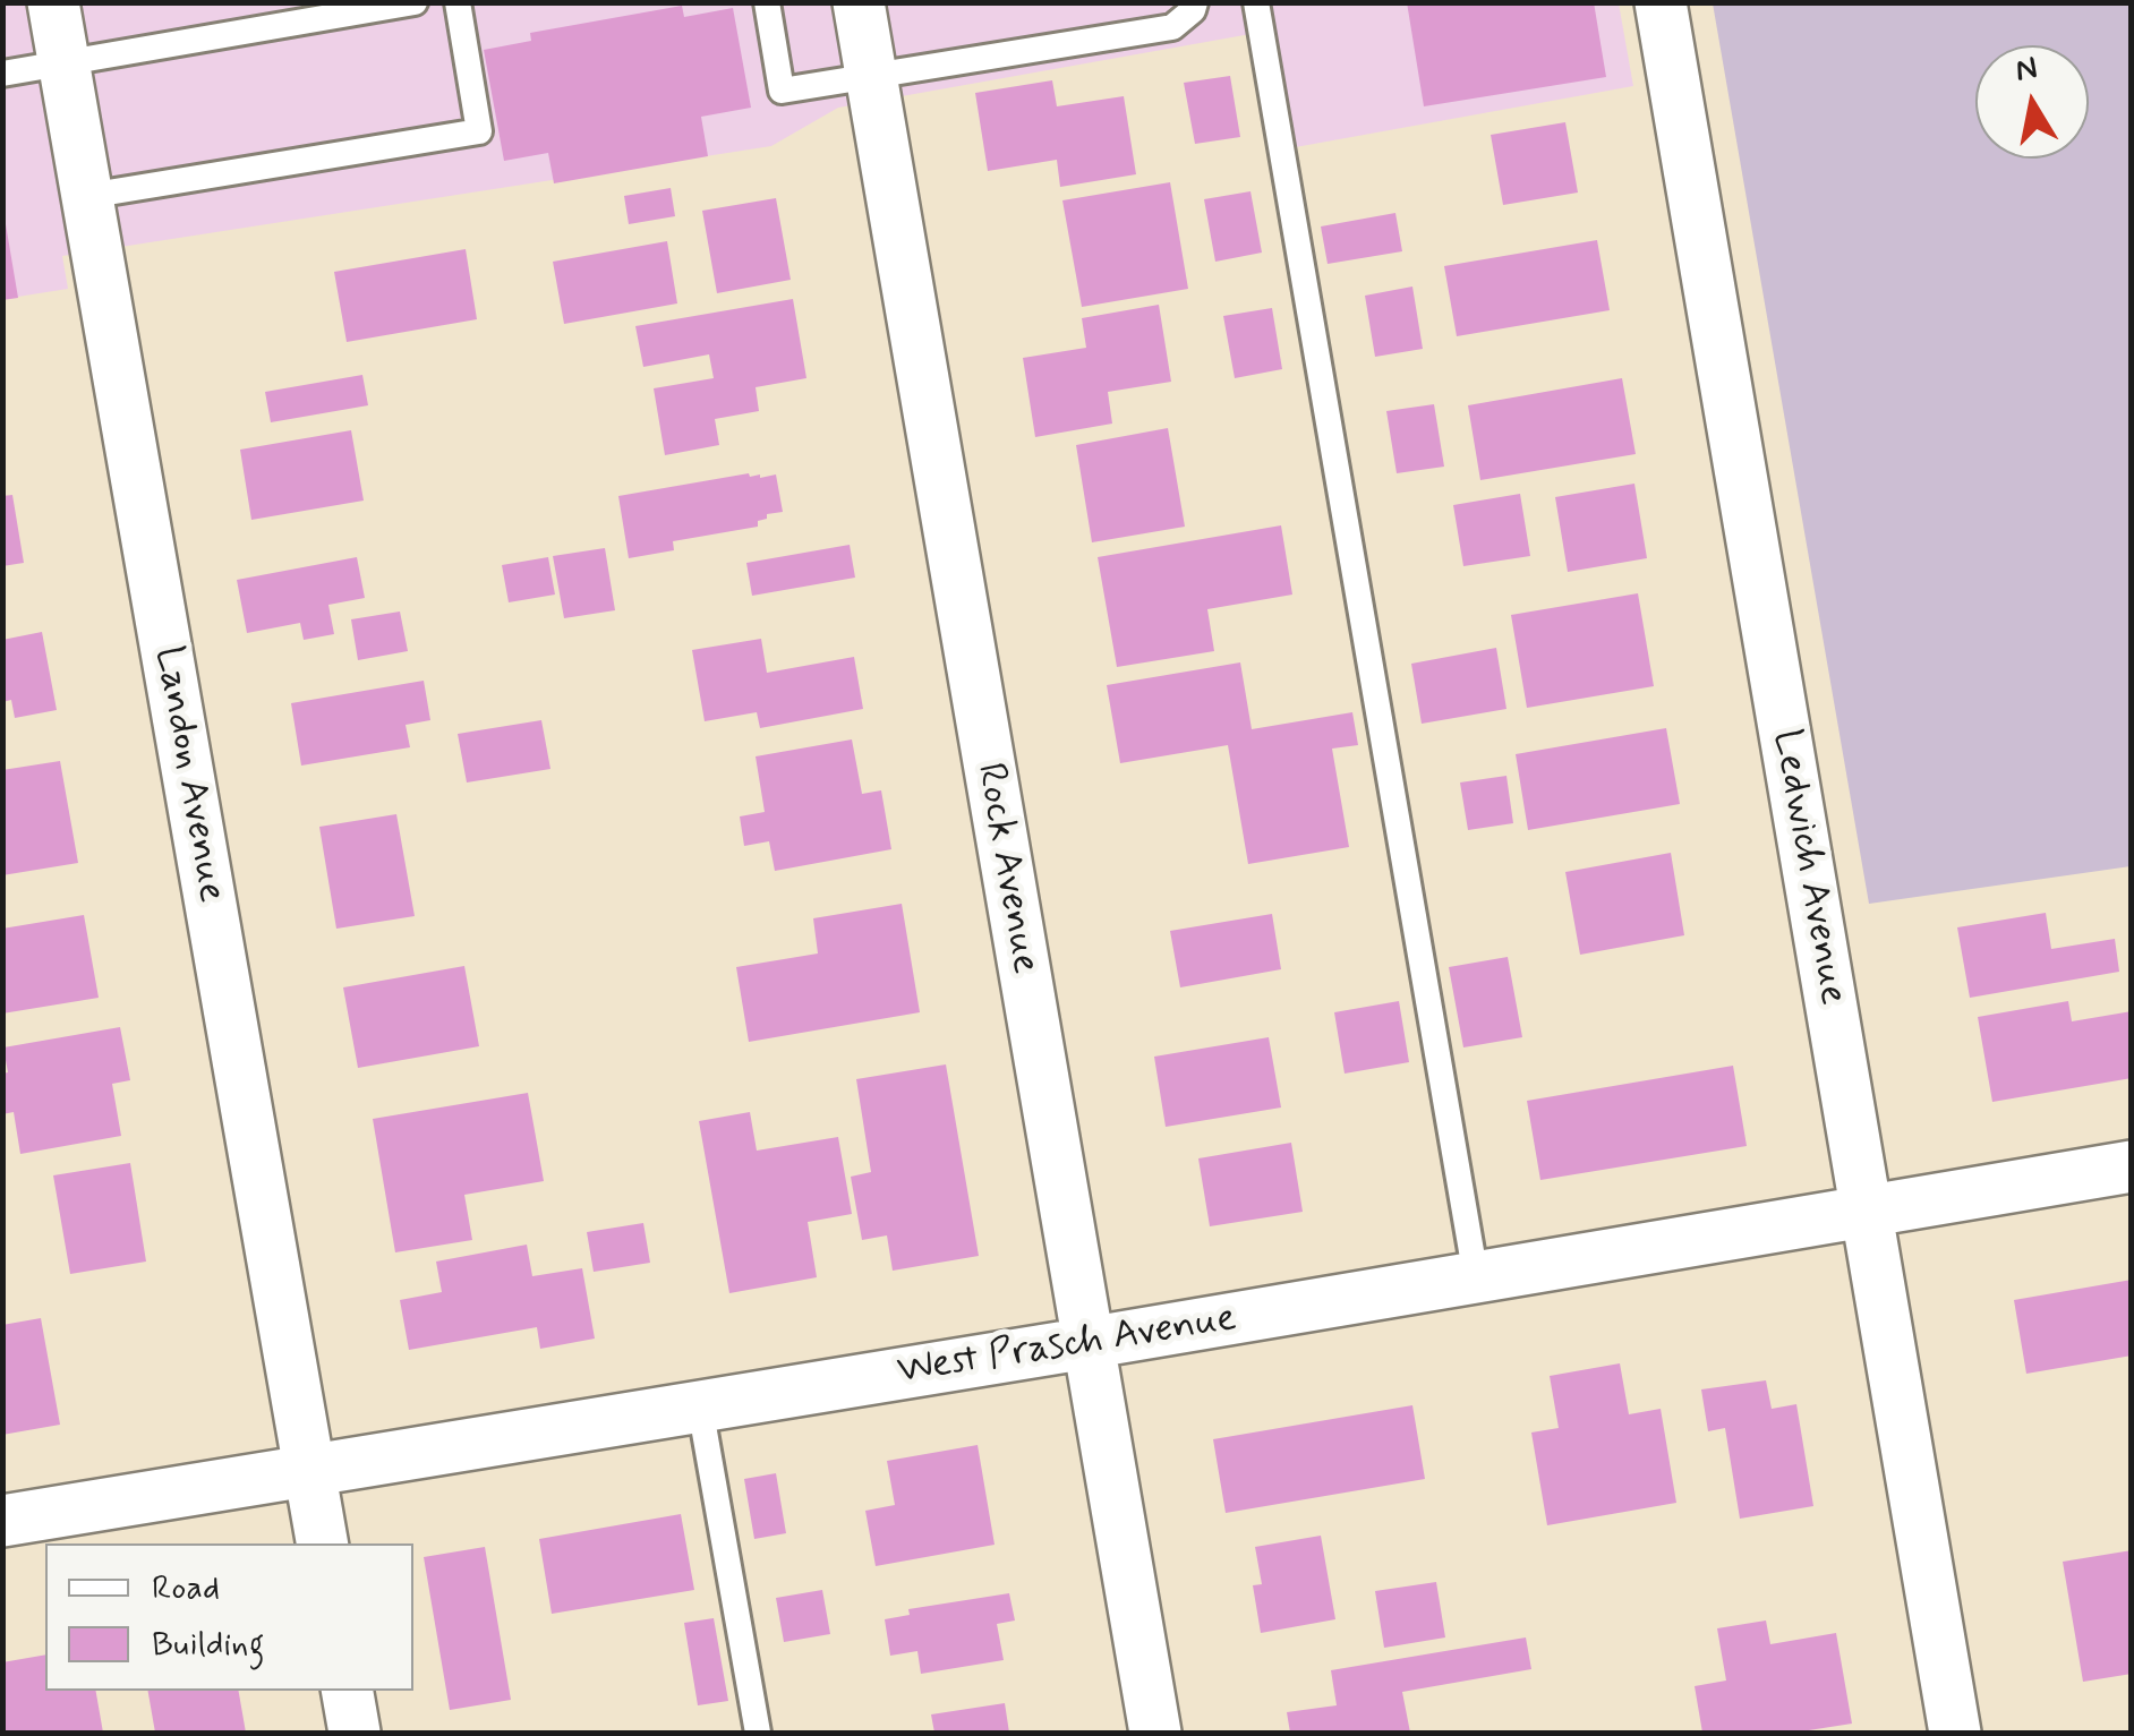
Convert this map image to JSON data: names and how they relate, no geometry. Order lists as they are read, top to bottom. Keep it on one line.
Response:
{"streets":{"street":["Landon Avenue","Ledwich Avenue","Rock Avenue","West Prasch Avenue"]},"crossings":[["Landon Avenue","West Prasch Avenue"],["Ledwich Avenue","West Prasch Avenue"],["Rock Avenue","West Prasch Avenue"]],"legend":["Road","Building"],"north":"top"}
